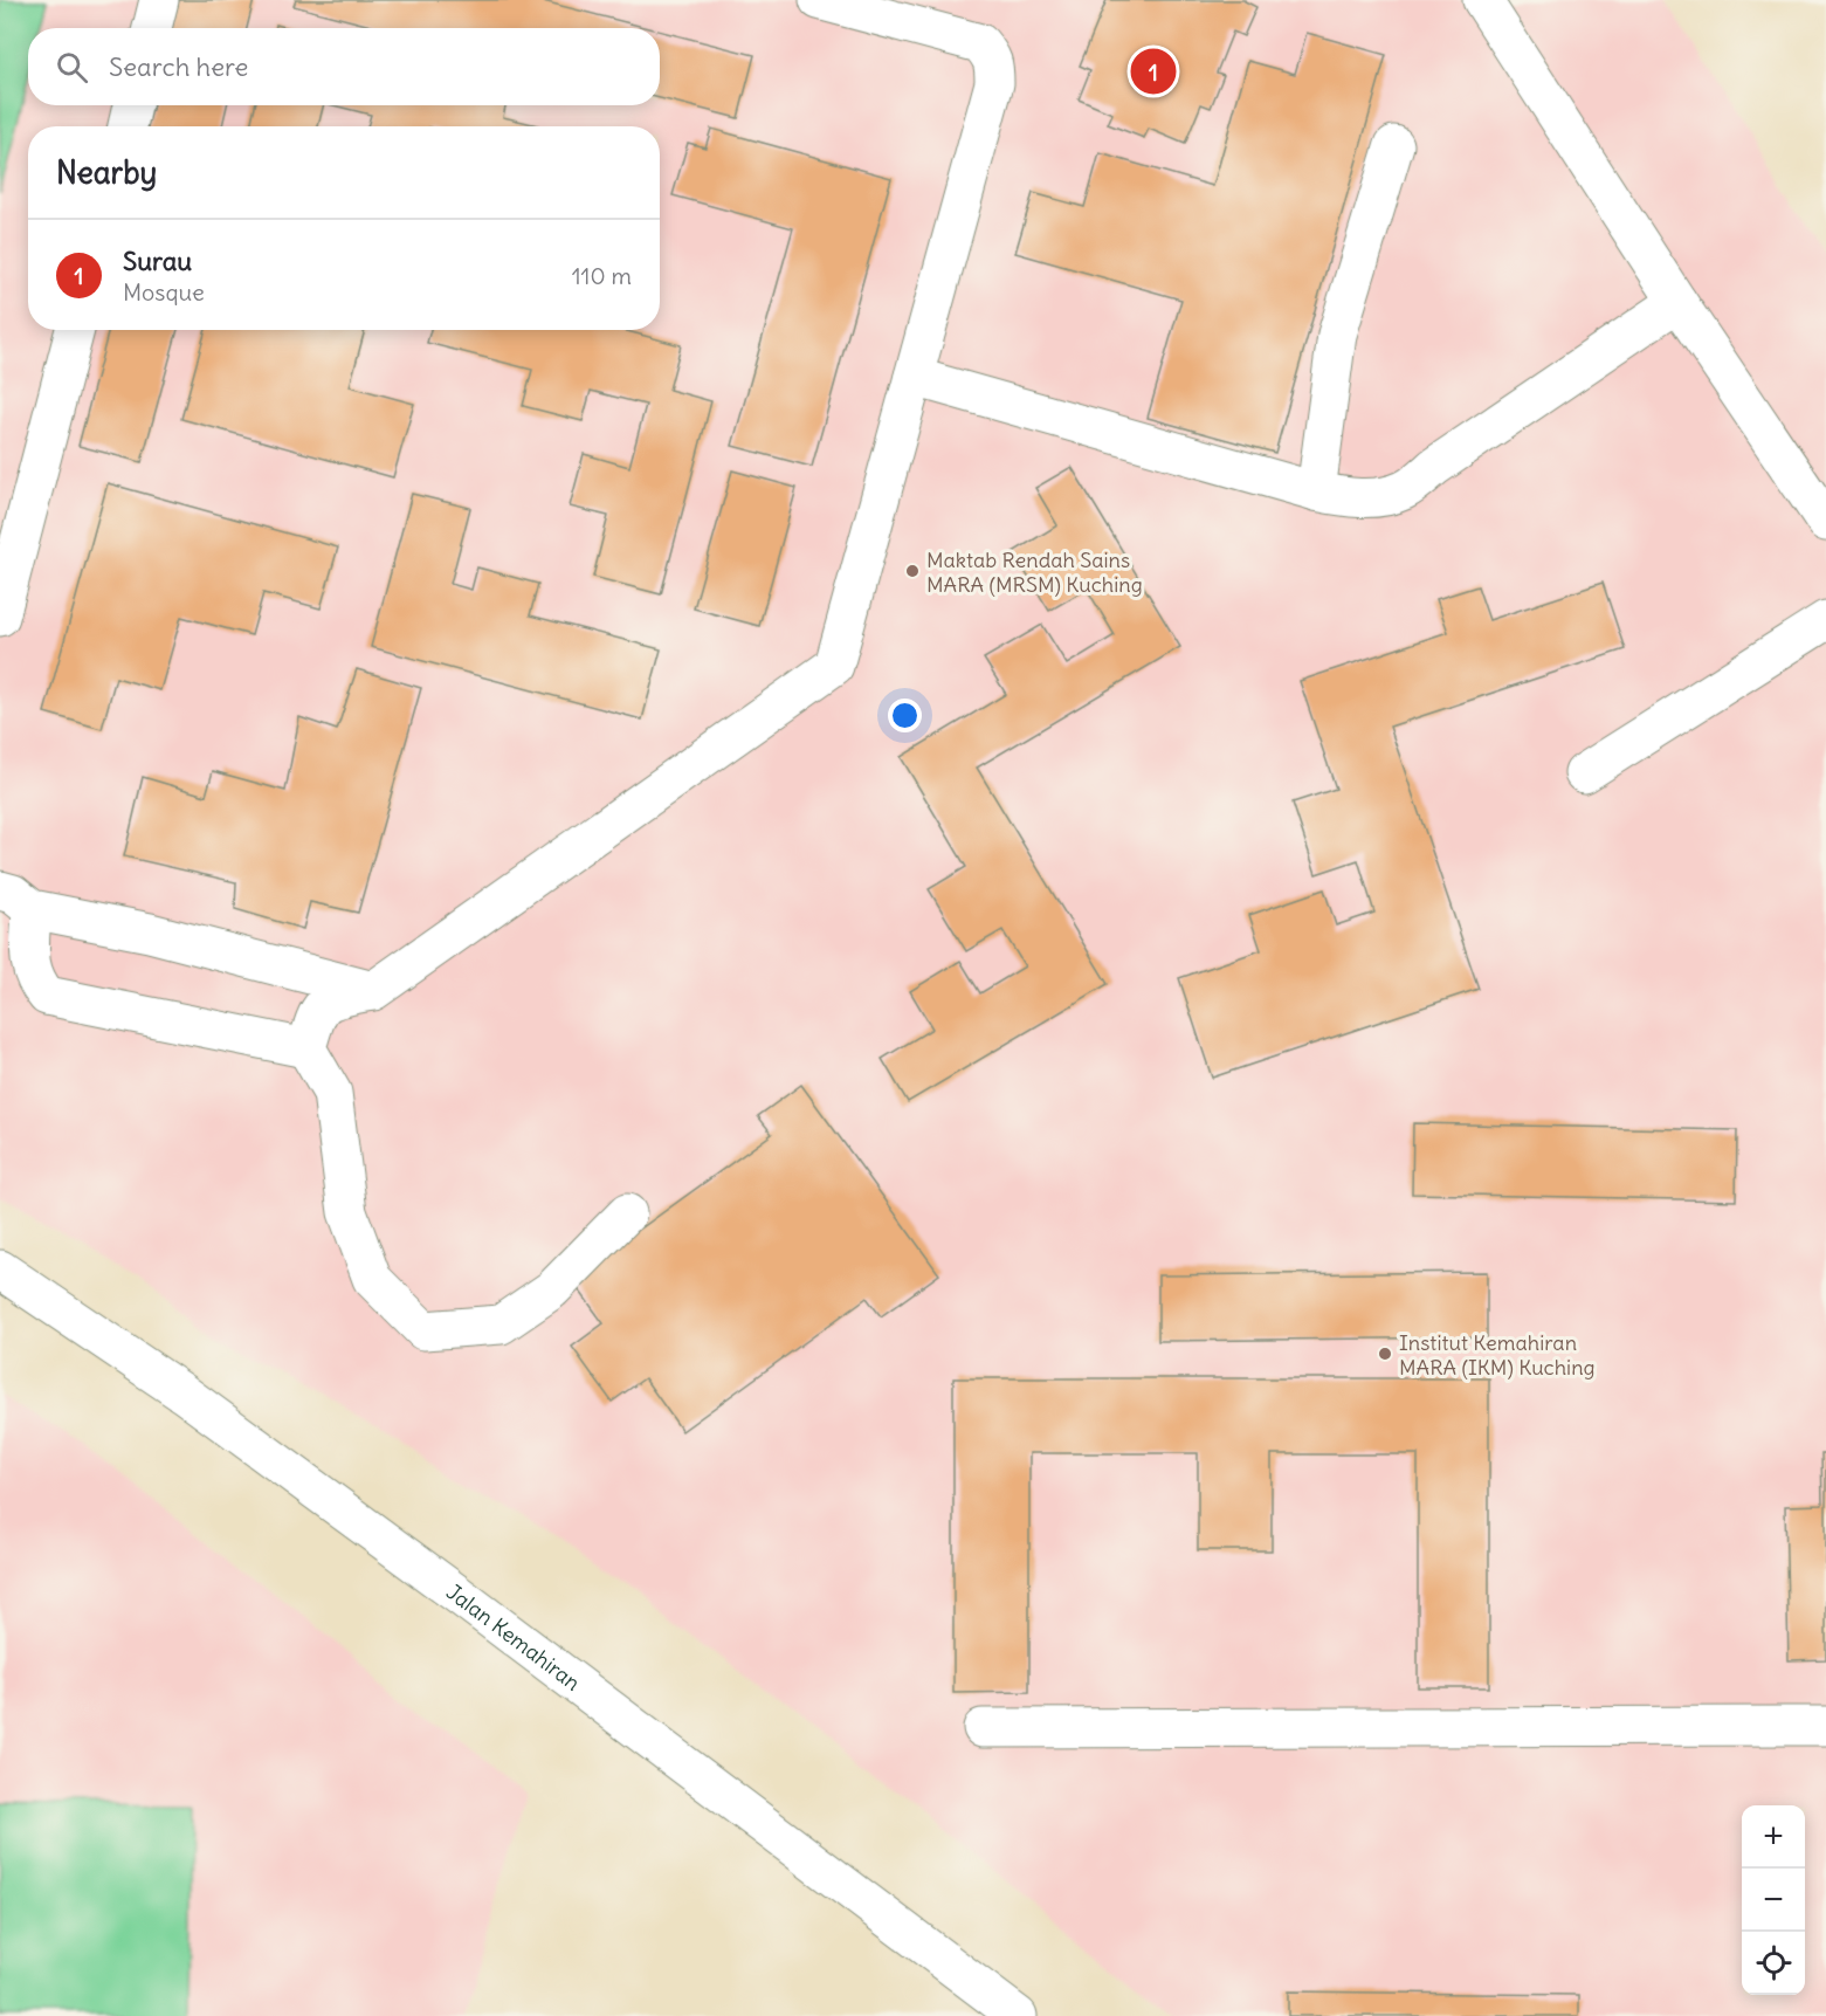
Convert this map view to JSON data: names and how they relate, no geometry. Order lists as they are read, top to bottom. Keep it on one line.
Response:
{"streets":{"lane":["Jalan Kemahiran"]},"places":["Maktab Rendah Sains MARA (MRSM) Kuching","Institut Kemahiran MARA (IKM) Kuching"],"page":{"search":"Search here","pins":"1","heading":"Nearby","list":[{"mark":"1","name":"Surau","note":"Mosque","value":"110 m"}],"map_buttons":["+","−"]}}
